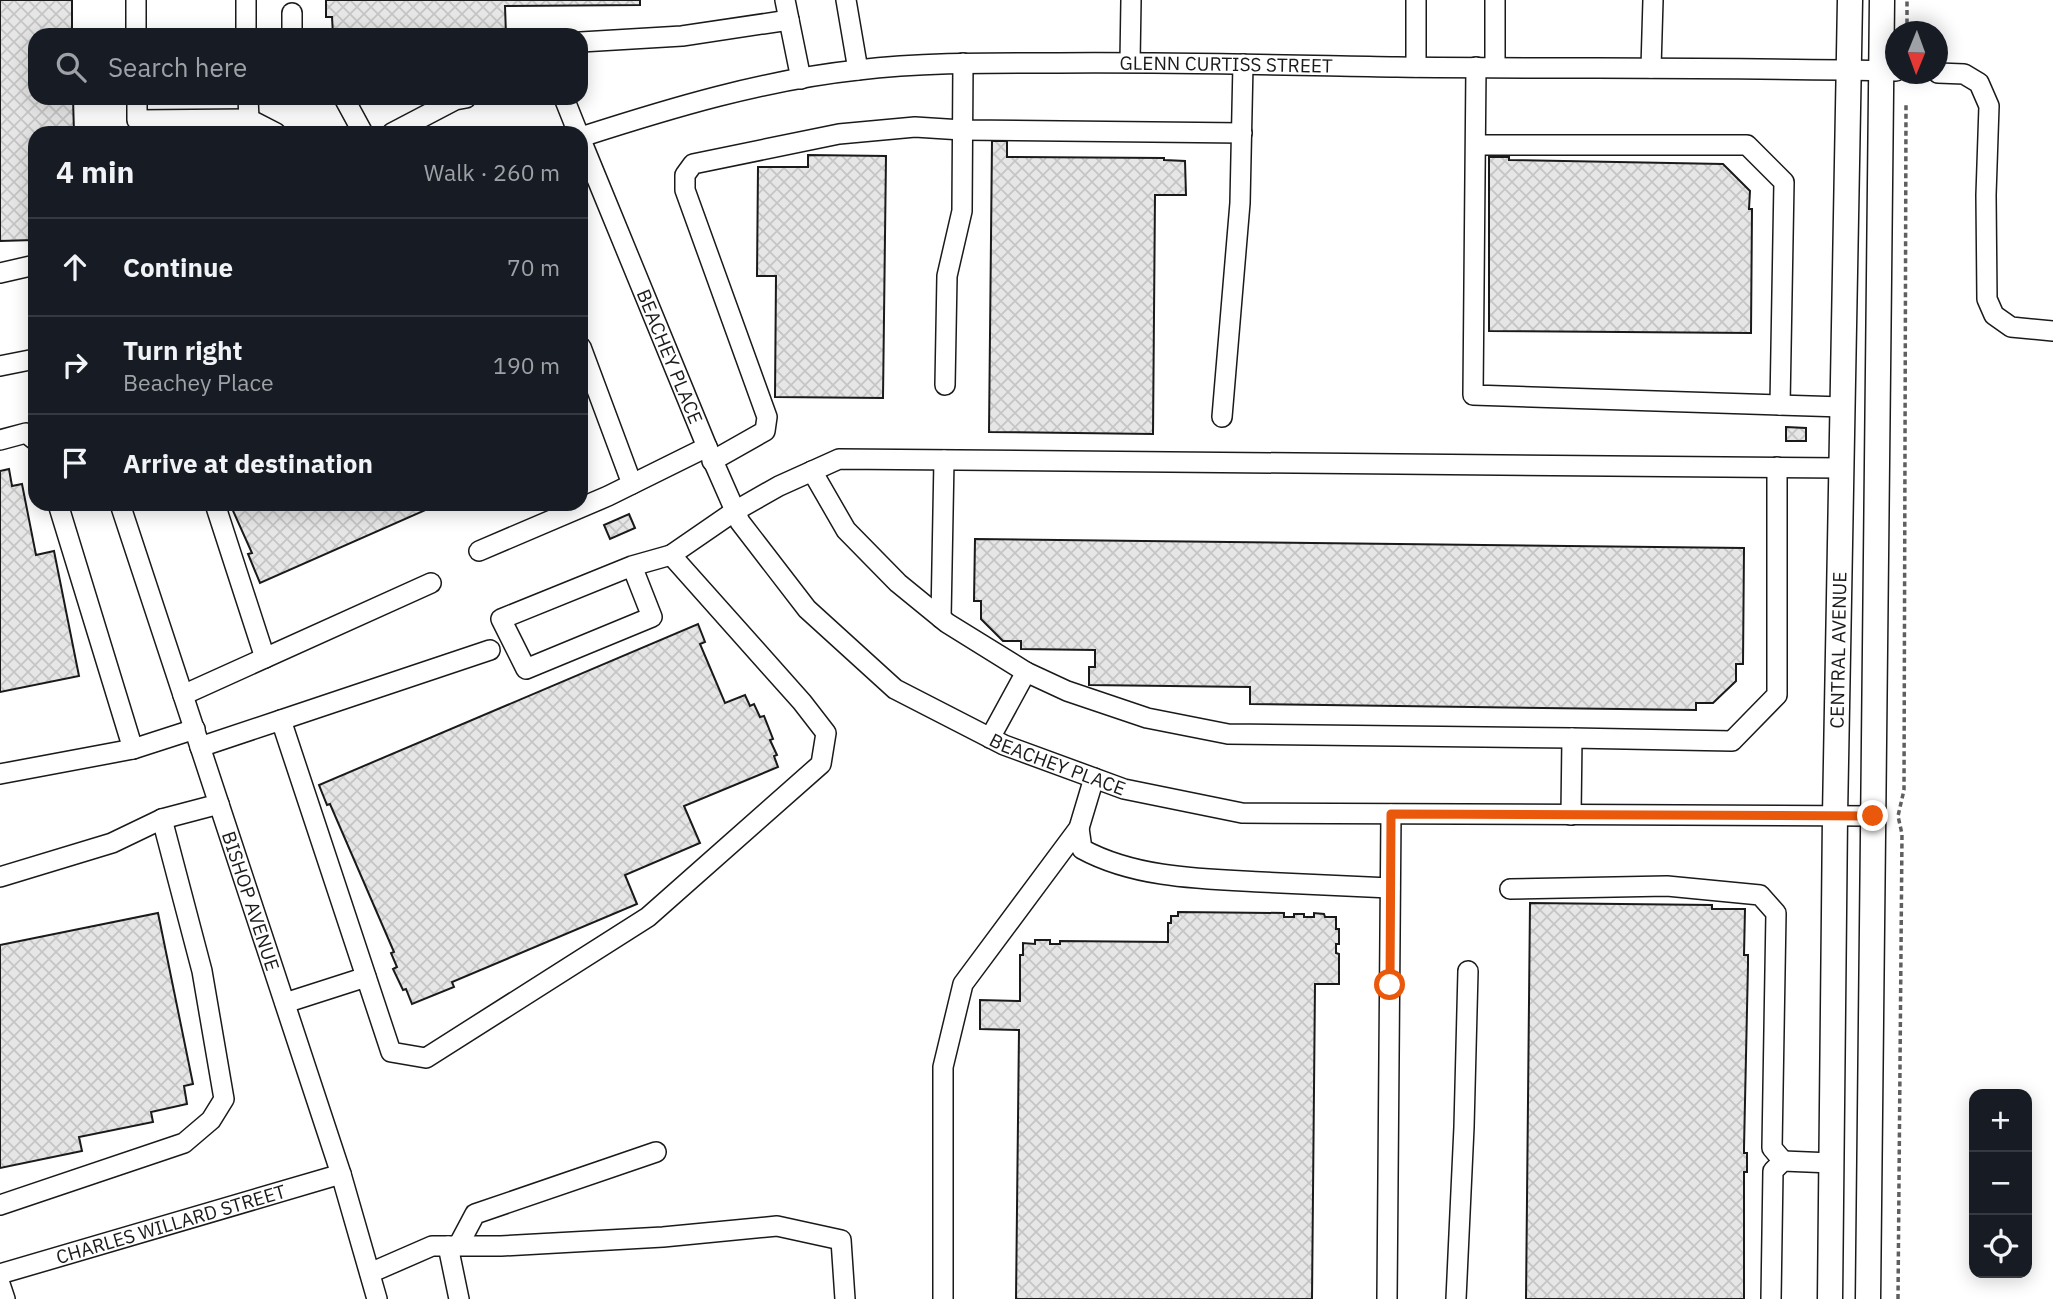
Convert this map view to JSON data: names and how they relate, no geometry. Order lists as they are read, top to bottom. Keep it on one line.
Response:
{"streets":{"main road":["CENTRAL AVENUE"],"street":["GLENN CURTISS STREET","BEACHEY PLACE","BISHOP AVENUE","CHARLES WILLARD STREET"]},"crossings":[["GLENN CURTISS STREET","CENTRAL AVENUE"],["BEACHEY PLACE","CENTRAL AVENUE"],["BISHOP AVENUE","CHARLES WILLARD STREET"]],"north":"bottom","page":{"search":"Search here","heading":["4 min","Walk · 260 m"],"list":[["Continue","70 m"],["Turn right","Beachey Place","190 m"],"Arrive at destination"],"map_buttons":["+","−"]}}
